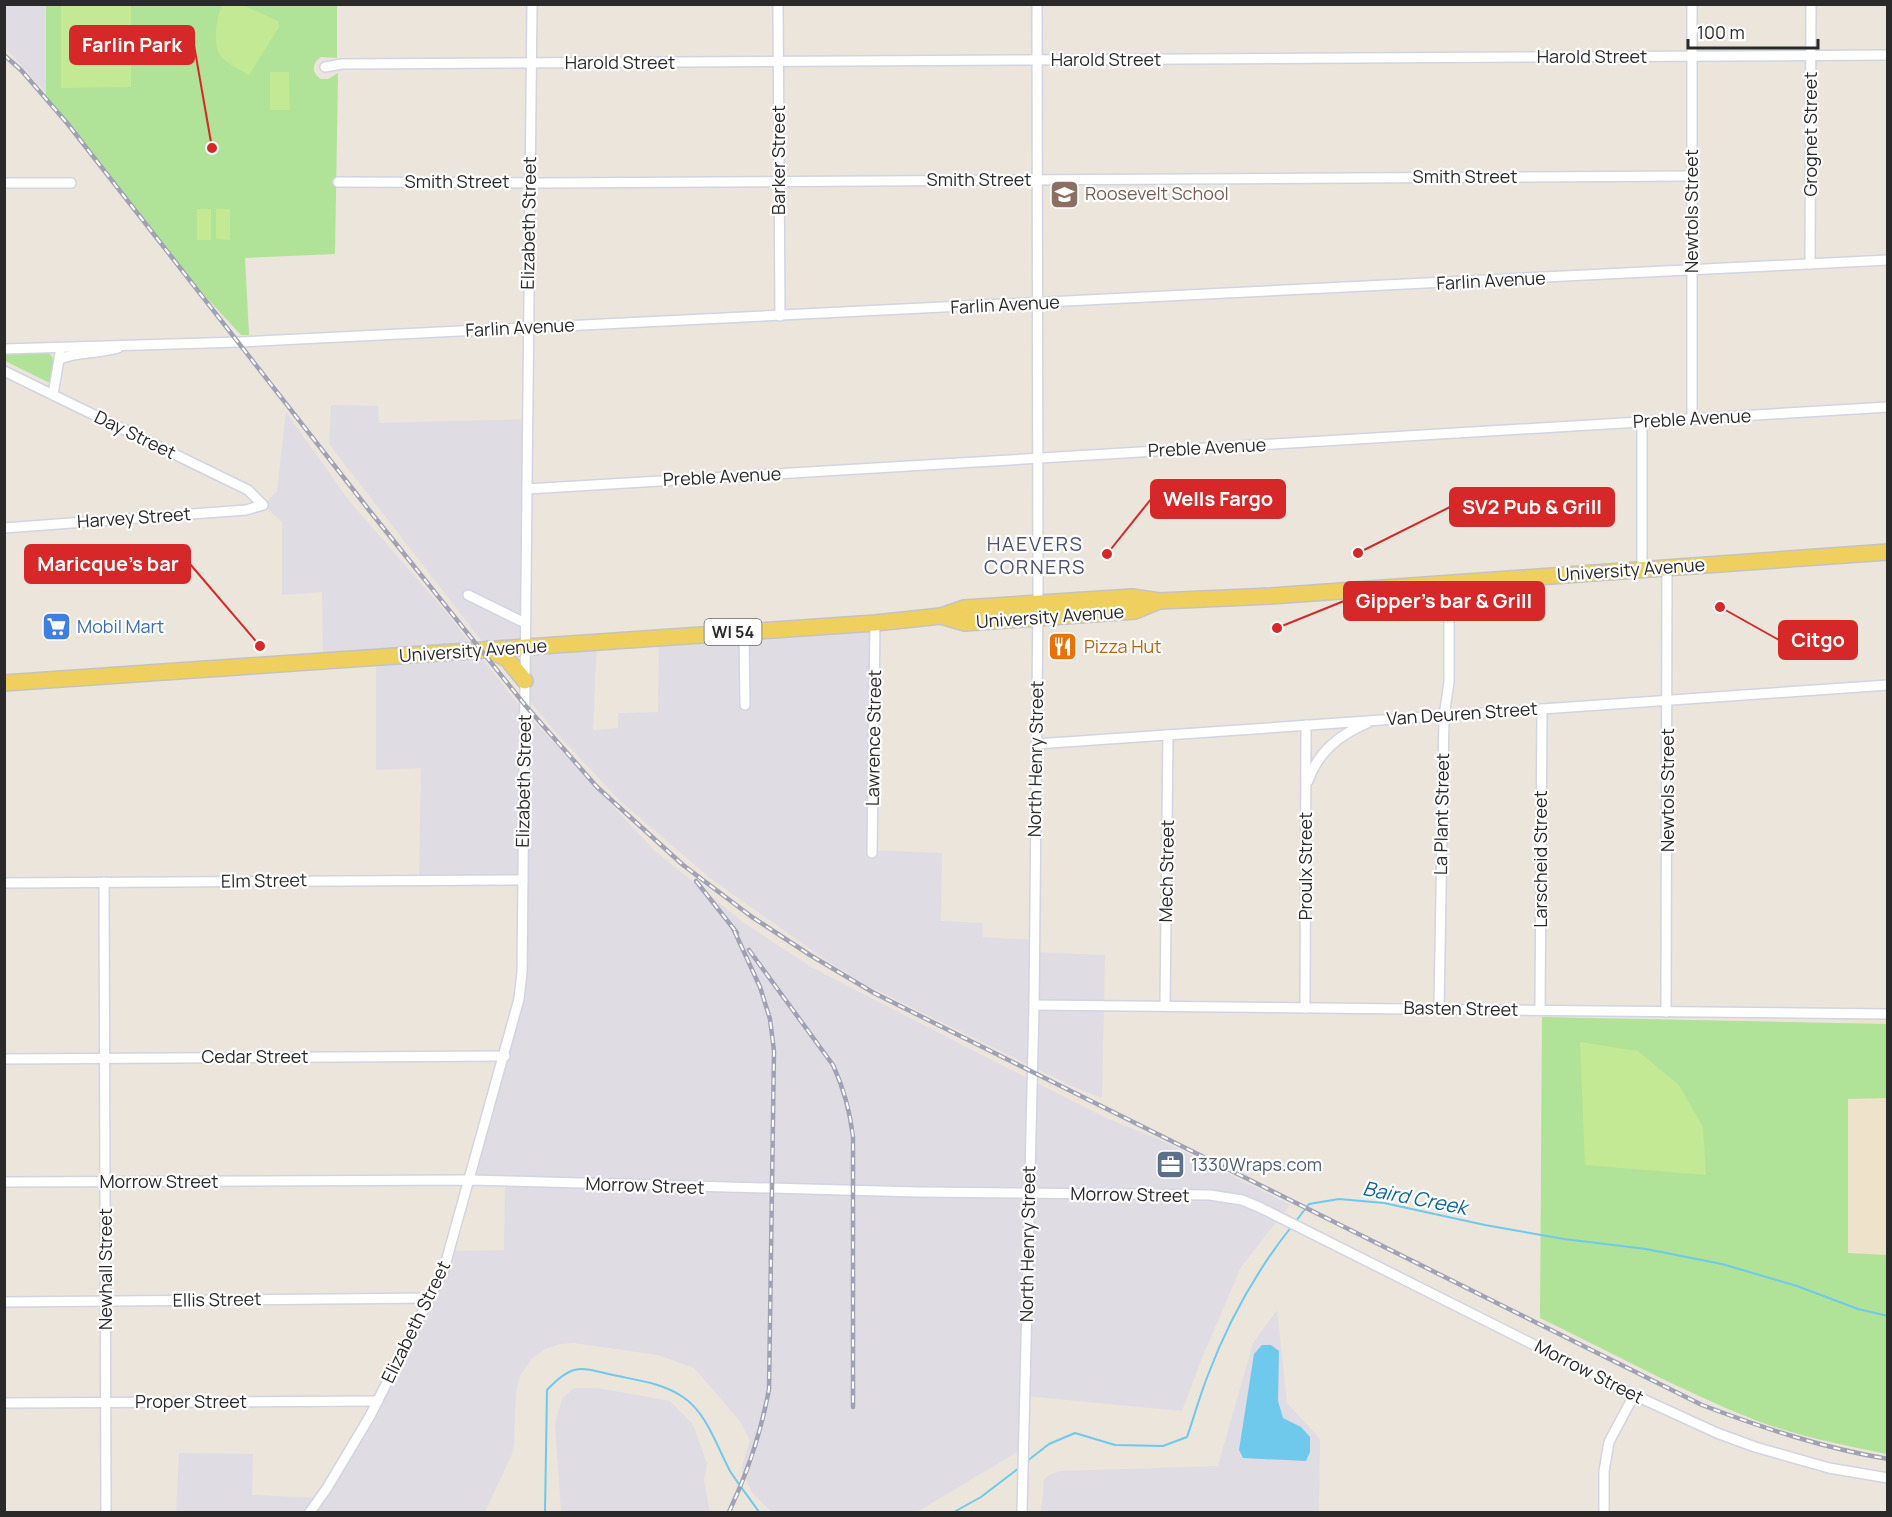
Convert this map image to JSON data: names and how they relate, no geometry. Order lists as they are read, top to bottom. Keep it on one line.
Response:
{"streets":{"main road":["University Avenue","WI 54"],"street":["Harold Street","Grognet Street","Barker Street","Smith Street","Newtols Street","Elizabeth Street","Farlin Avenue","Preble Avenue","Day Street","Harvey Street","Van Deuren Street","Lawrence Street","North Henry Street","La Plant Street","Larscheid Street","Proulx Street","Mech Street","Elm Street","Basten Street","Cedar Street","Morrow Street","Newhall Street","Ellis Street","Proper Street"]},"crossings":[["Harold Street","Grognet Street"],["Harold Street","Barker Street"],["Harold Street","Newtols Street"],["Harold Street","Elizabeth Street"],["Harold Street","North Henry Street"],["Grognet Street","Farlin Avenue"],["Barker Street","Smith Street"],["Barker Street","Farlin Avenue"],["Smith Street","Newtols Street"],["Smith Street","Elizabeth Street"],["Smith Street","North Henry Street"],["Newtols Street","Farlin Avenue"],["Newtols Street","Preble Avenue"],["Newtols Street","University Avenue"],["Newtols Street","Van Deuren Street"],["Newtols Street","Basten Street"],["Elizabeth Street","Farlin Avenue"],["Elizabeth Street","Preble Avenue"],["Elizabeth Street","University Avenue"],["Elizabeth Street","Elm Street"],["Elizabeth Street","Cedar Street"],["Elizabeth Street","Morrow Street"],["Elizabeth Street","Ellis Street"],["Elizabeth Street","Proper Street"],["Farlin Avenue","North Henry Street"],["Preble Avenue","North Henry Street"],["Day Street","Harvey Street"],["University Avenue","Lawrence Street"],["University Avenue","North Henry Street"],["University Avenue","La Plant Street"],["Van Deuren Street","North Henry Street"],["Van Deuren Street","La Plant Street"],["Van Deuren Street","Larscheid Street"],["Van Deuren Street","Proulx Street"],["Van Deuren Street","Mech Street"],["North Henry Street","Basten Street"],["North Henry Street","Morrow Street"],["La Plant Street","Basten Street"],["Larscheid Street","Basten Street"],["Proulx Street","Basten Street"],["Mech Street","Basten Street"],["Elm Street","Newhall Street"],["Cedar Street","Newhall Street"],["Morrow Street","Newhall Street"],["Newhall Street","Ellis Street"],["Newhall Street","Proper Street"]],"districts":["HAEVERS CORNERS"],"water":["Baird Creek"],"places":{"other":["Farlin Park","SV2 Pub & Grill","Wells Fargo","Citgo","Gipper's bar & Grill","Maricque's bar"],"school or university":["Roosevelt School"],"supermarket":["Mobil Mart"],"restaurant":["Pizza Hut"],"office":["1330Wraps.com"]},"scale_bar":"100 m"}
